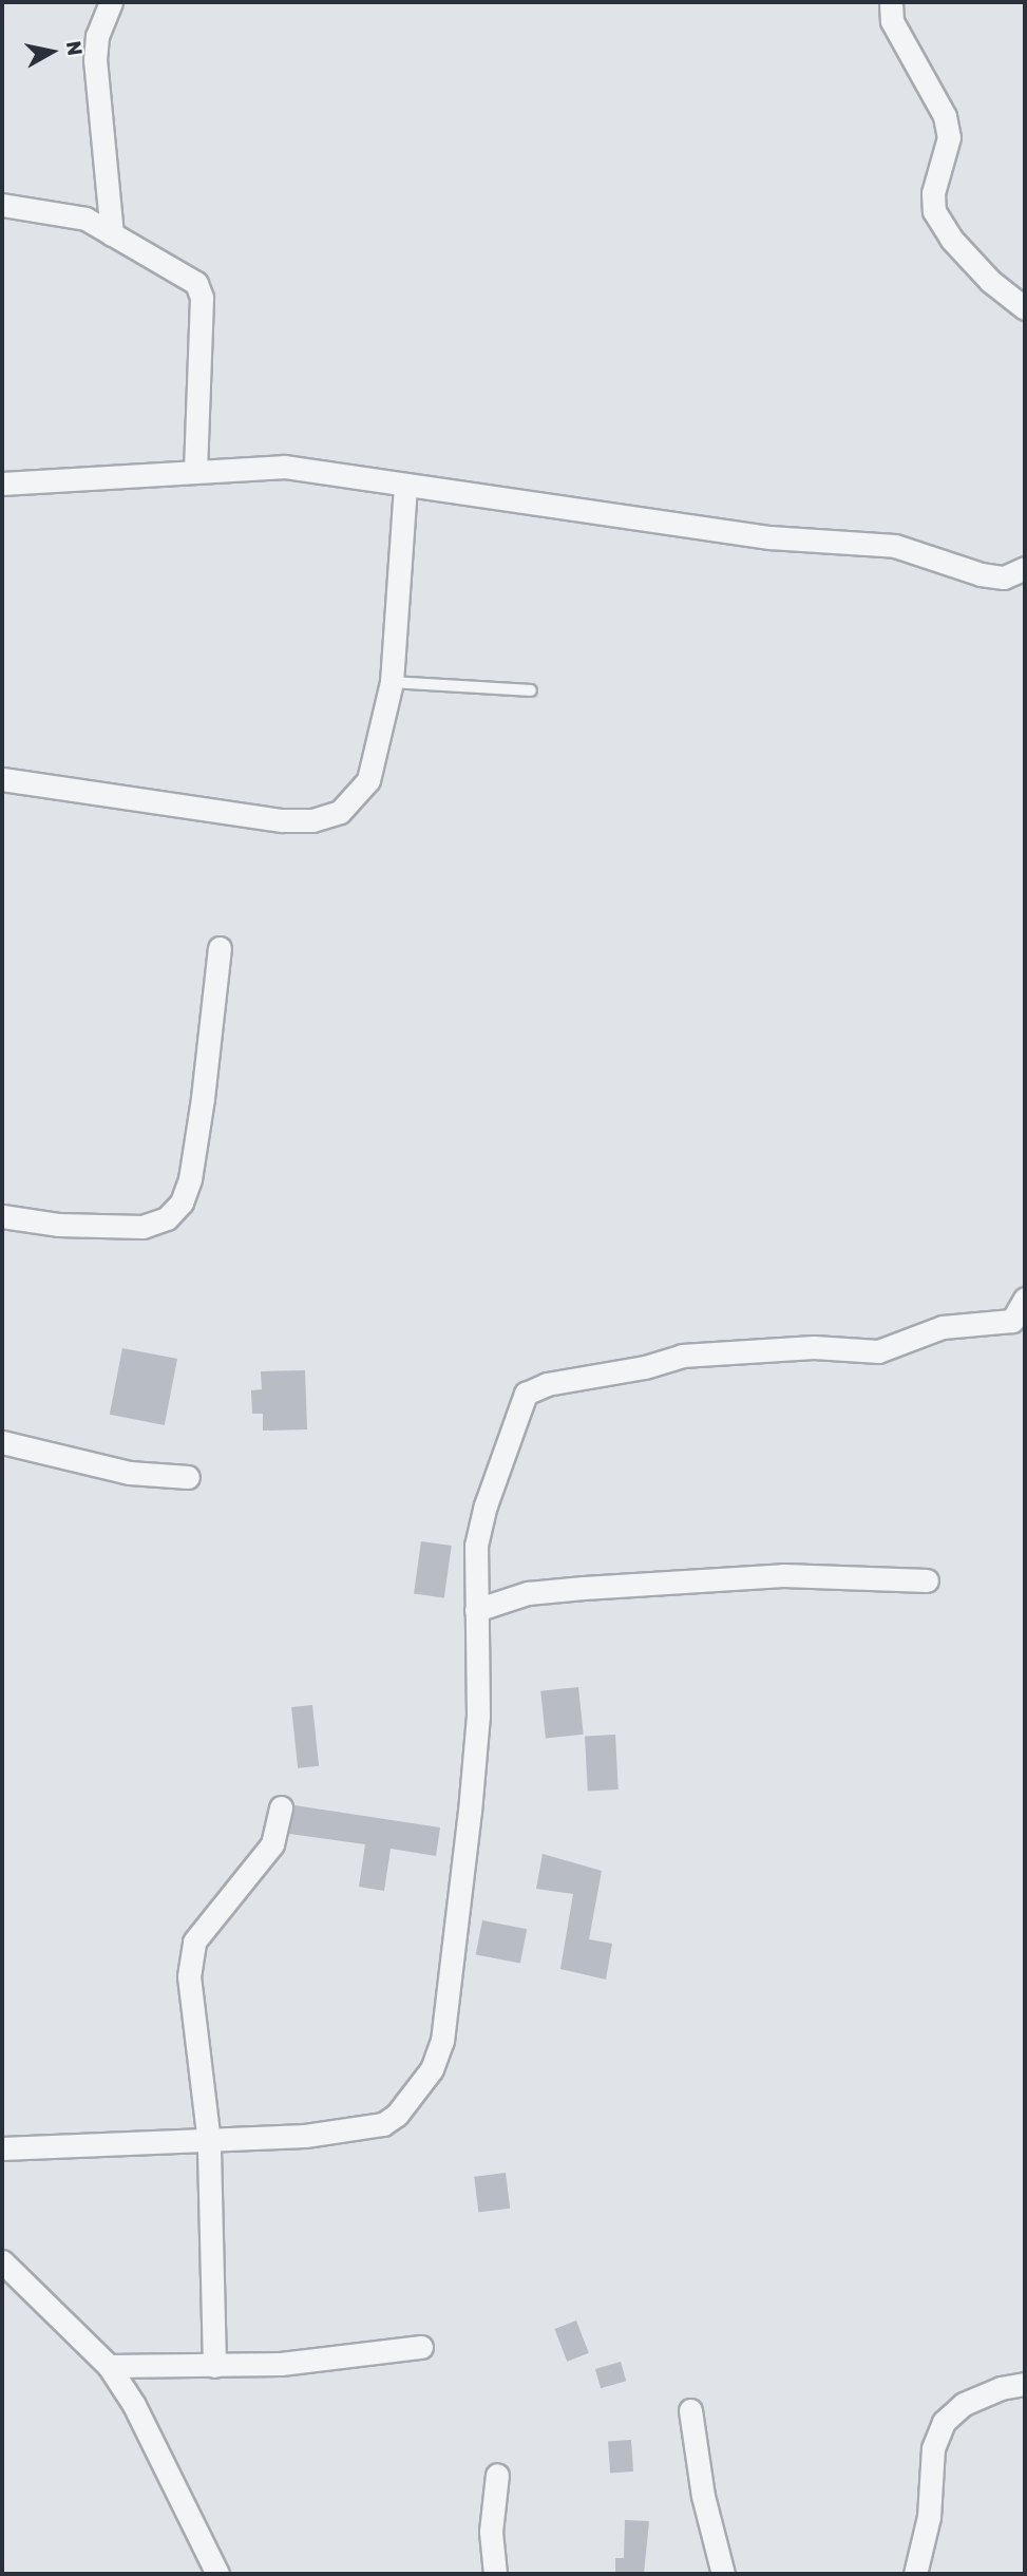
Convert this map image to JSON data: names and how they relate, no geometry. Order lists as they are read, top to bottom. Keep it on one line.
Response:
{"north":"right"}
